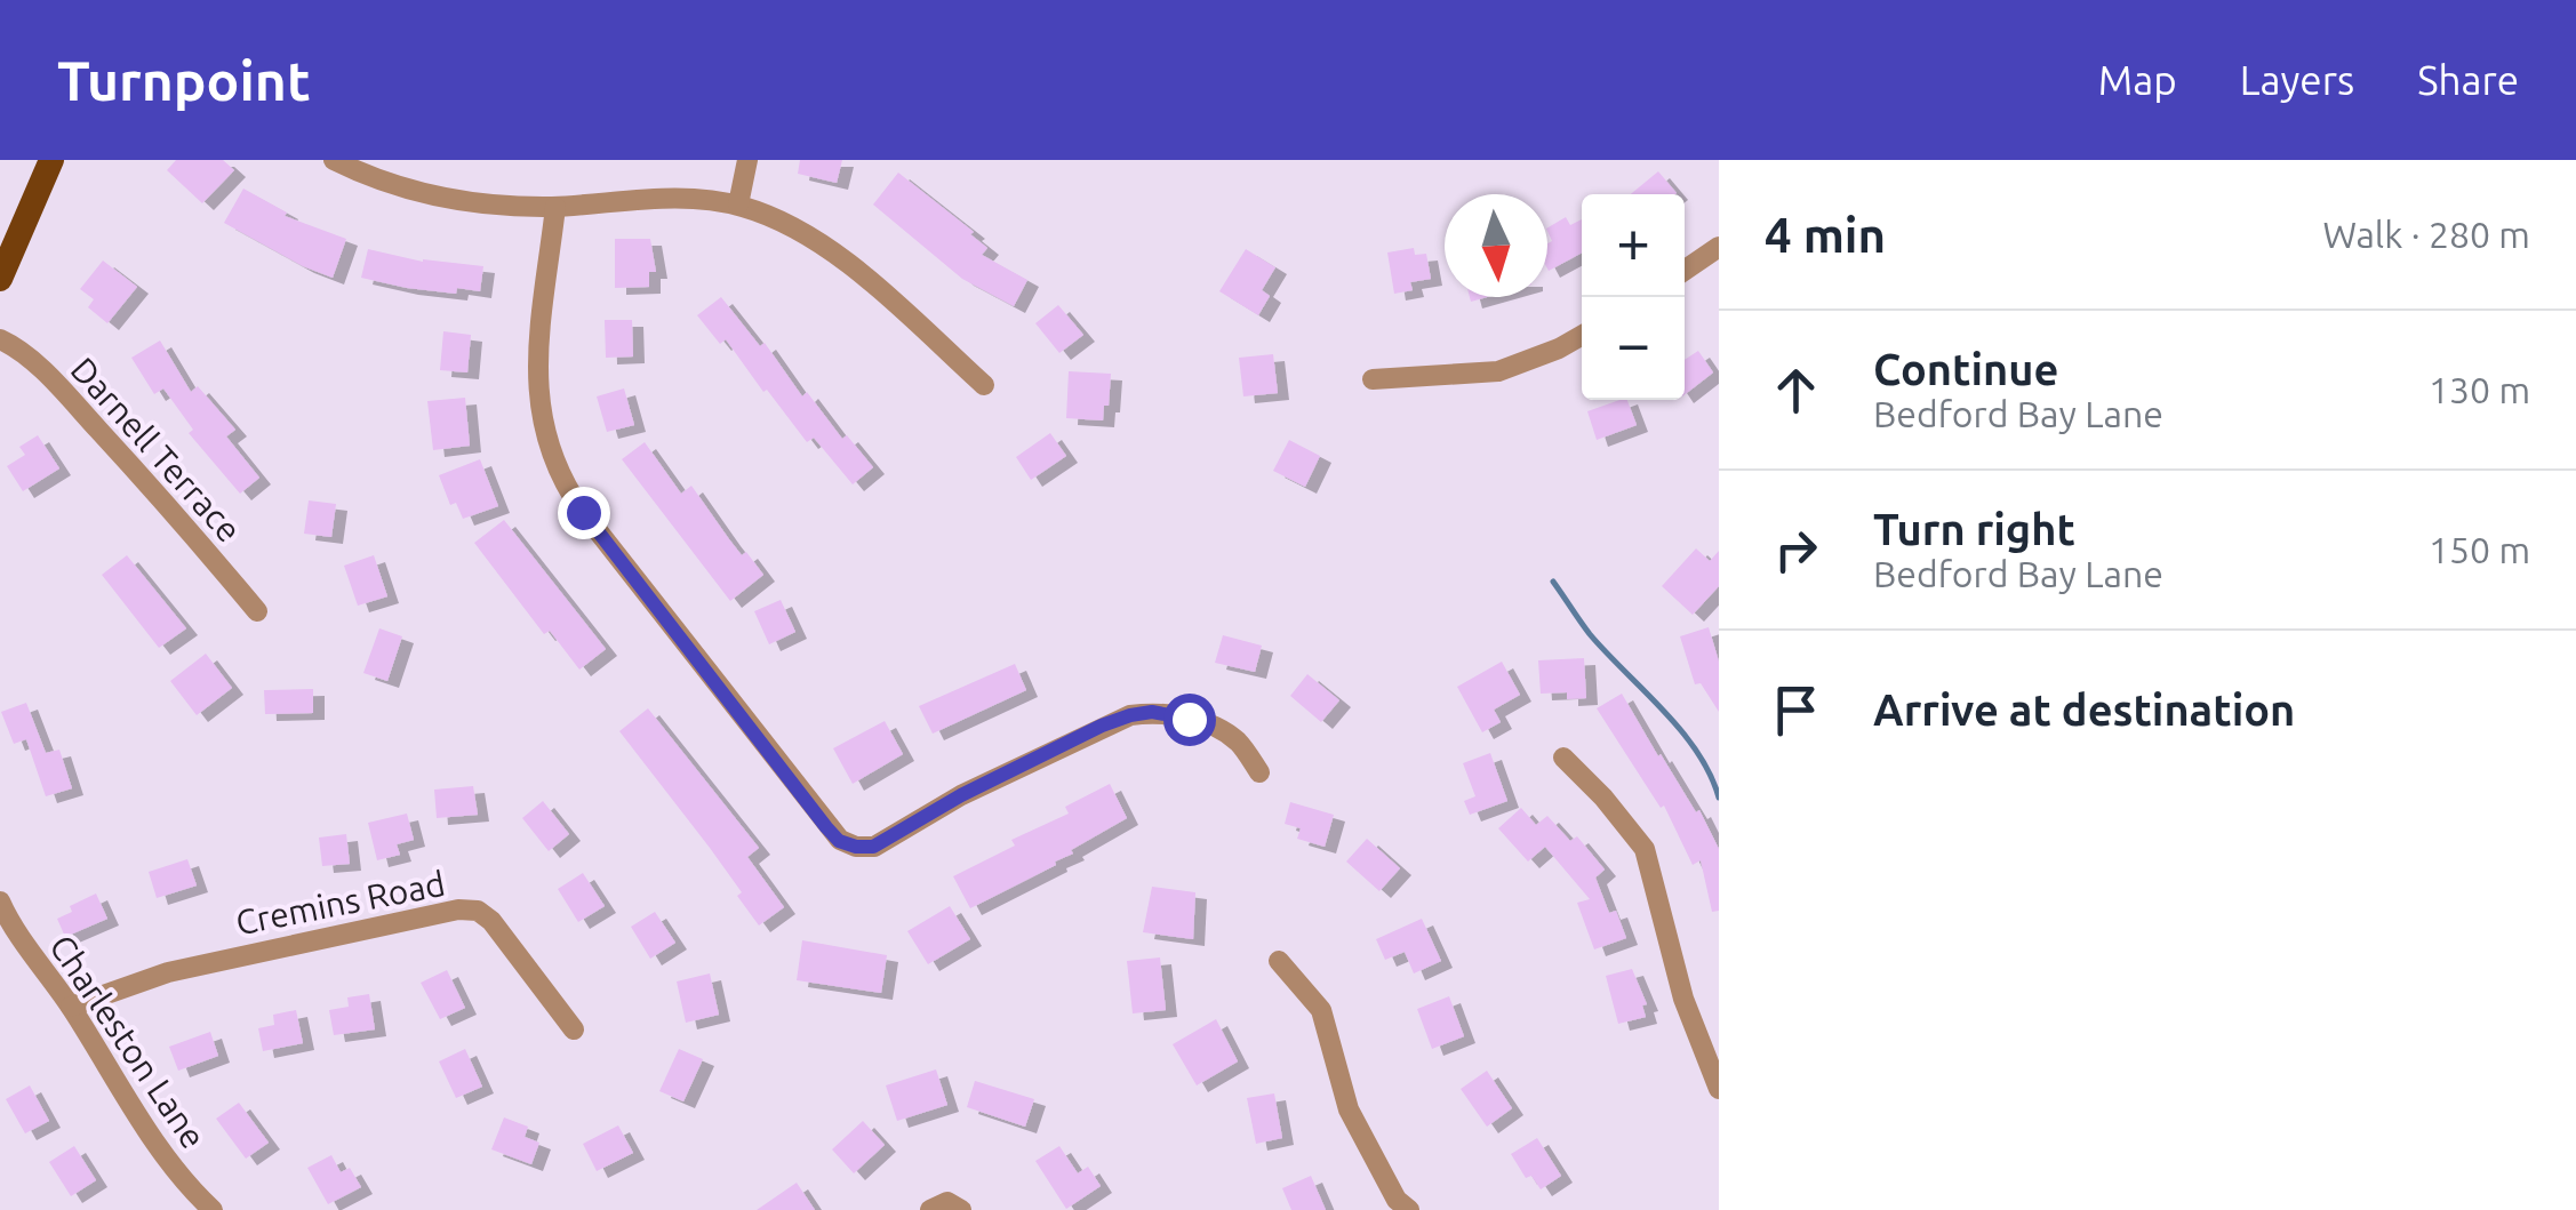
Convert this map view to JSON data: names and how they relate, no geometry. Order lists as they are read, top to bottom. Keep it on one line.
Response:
{"streets":{"street":["Darnell Terrace","Cremins Road","Charleston Lane"]},"crossings":[["Cremins Road","Charleston Lane"]],"north":"bottom","page":{"header":"Turnpoint","nav":["Map","Layers","Share"],"heading":["4 min","Walk · 280 m"],"map_buttons":["+","−"],"list":[["Continue","Bedford Bay Lane","130 m"],["Turn right","Bedford Bay Lane","150 m"],"Arrive at destination"]}}
